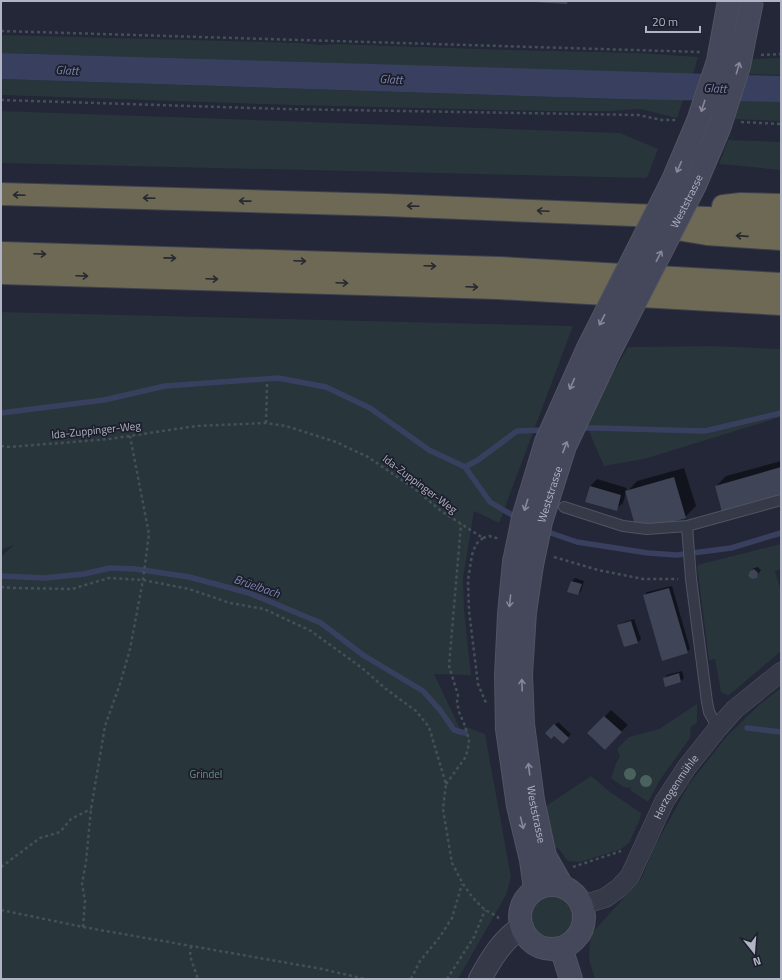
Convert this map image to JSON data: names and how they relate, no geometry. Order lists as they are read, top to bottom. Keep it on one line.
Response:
{"streets":{"main road":["Weststrasse"],"street":["Herzogenmühle"],"path":["Ida-Zuppinger-Weg"]},"crossings":[["Weststrasse","Herzogenmühle"]],"water":["Glatt","Brüelbach"],"parks":["Grindel"],"scale_bar":"20 m","north":"bottom"}
